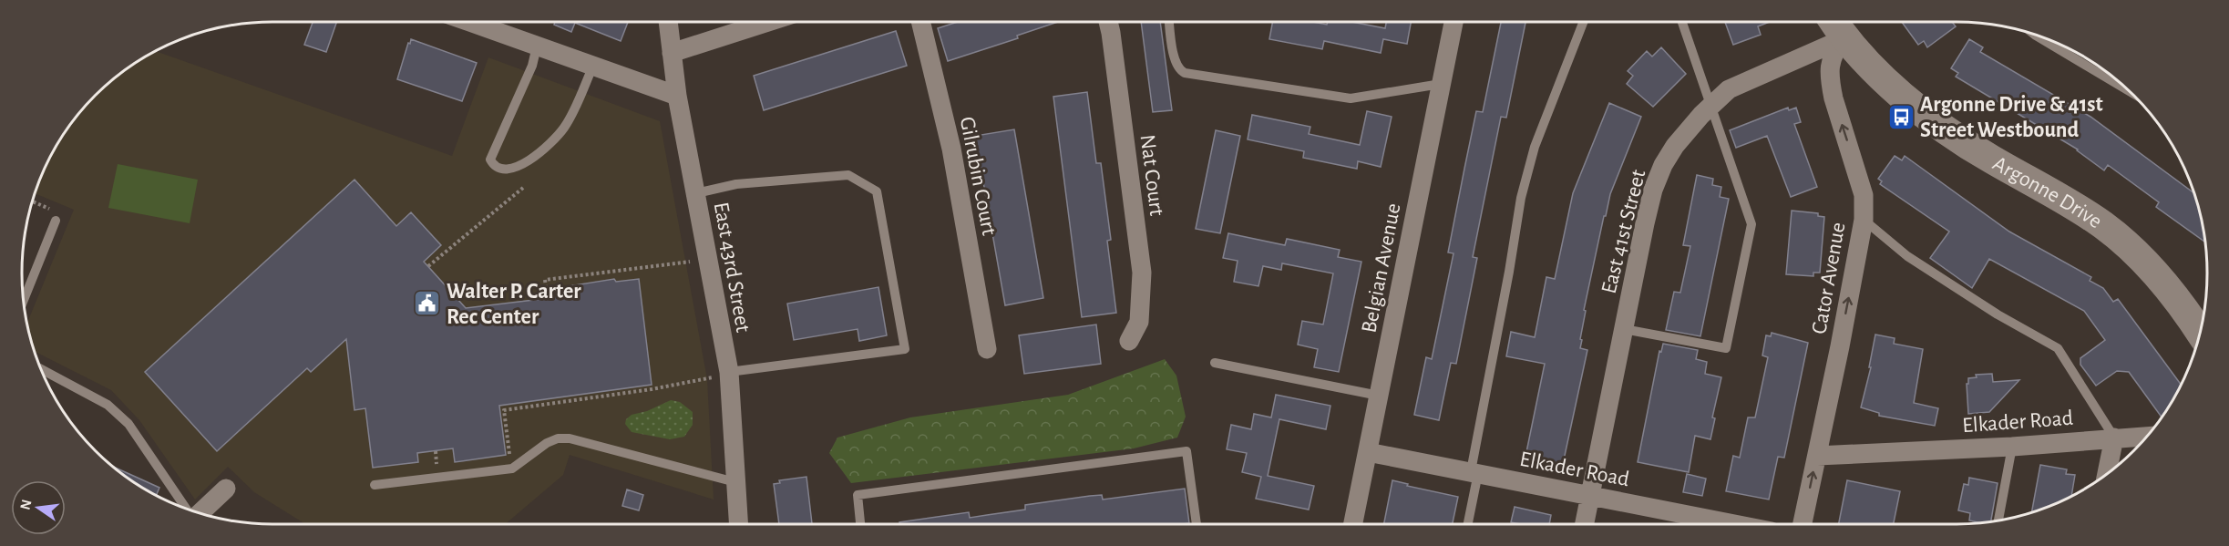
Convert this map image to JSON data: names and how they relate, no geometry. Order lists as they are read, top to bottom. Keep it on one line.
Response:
{"streets":{"main road":["Argonne Drive"],"street":["Nat Court","Gilrubin Court","East 41st Street","East 43rd Street","Belgian Avenue","Cator Avenue","Elkader Road"]},"crossings":[["Argonne Drive","East 41st Street"],["Argonne Drive","Cator Avenue"],["East 41st Street","Cator Avenue"],["East 41st Street","Elkader Road"],["Belgian Avenue","Elkader Road"],["Cator Avenue","Elkader Road"]],"one_way":["Cator Avenue"],"places":{"bus stop":["Argonne Drive & 41st Street Westbound"],"public building":["Walter P. Carter Rec Center"]},"north":"left"}
